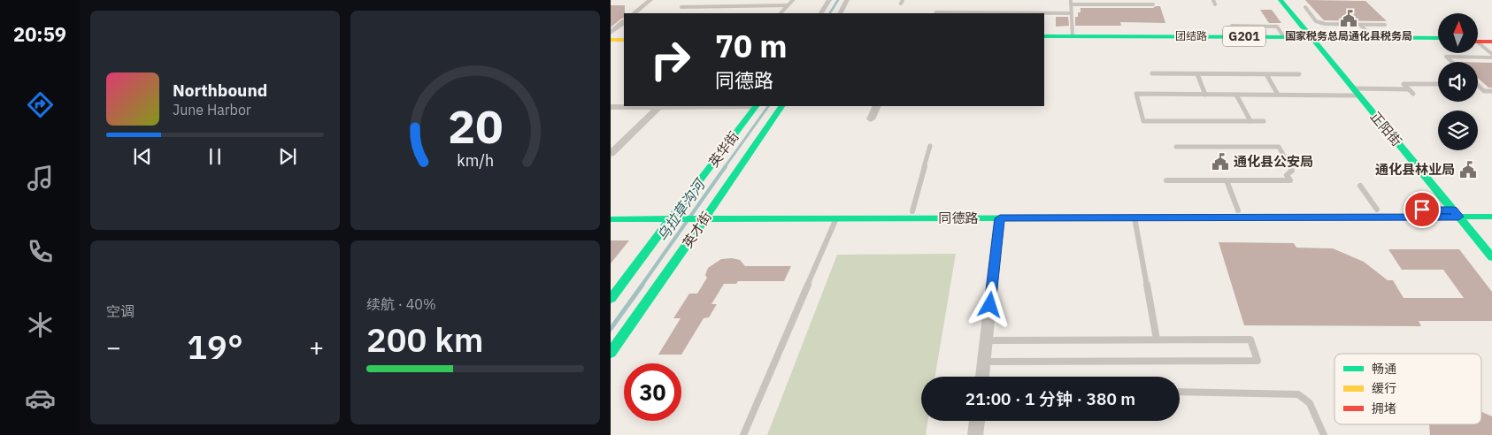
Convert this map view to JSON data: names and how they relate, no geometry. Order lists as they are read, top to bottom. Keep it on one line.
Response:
{"streets":{"main road":["团结路","G201","正阳街","英华街","同德路","英才街"]},"crossings":[["团结路","正阳街"],["正阳街","同德路"],["英华街","同德路"],["同德路","英才街"]],"water":["乌拉草沟河"],"places":{"public building":["国家税务总局通化县税务局","通化县公安局","通化县林业局"]},"legend":["畅通","缓行","拥堵"],"north":"top","page":{"tabs":"20:59","turn":["70 m","同德路"],"song":["Northbound","June Harbor"],"tile":["空调",["续航 · 40%","200 km"]],"heat":["−","19°","+"],"limit":"30","trip":"21:00 · 1 分钟 · 380 m","gauge":["20","km/h"]}}
